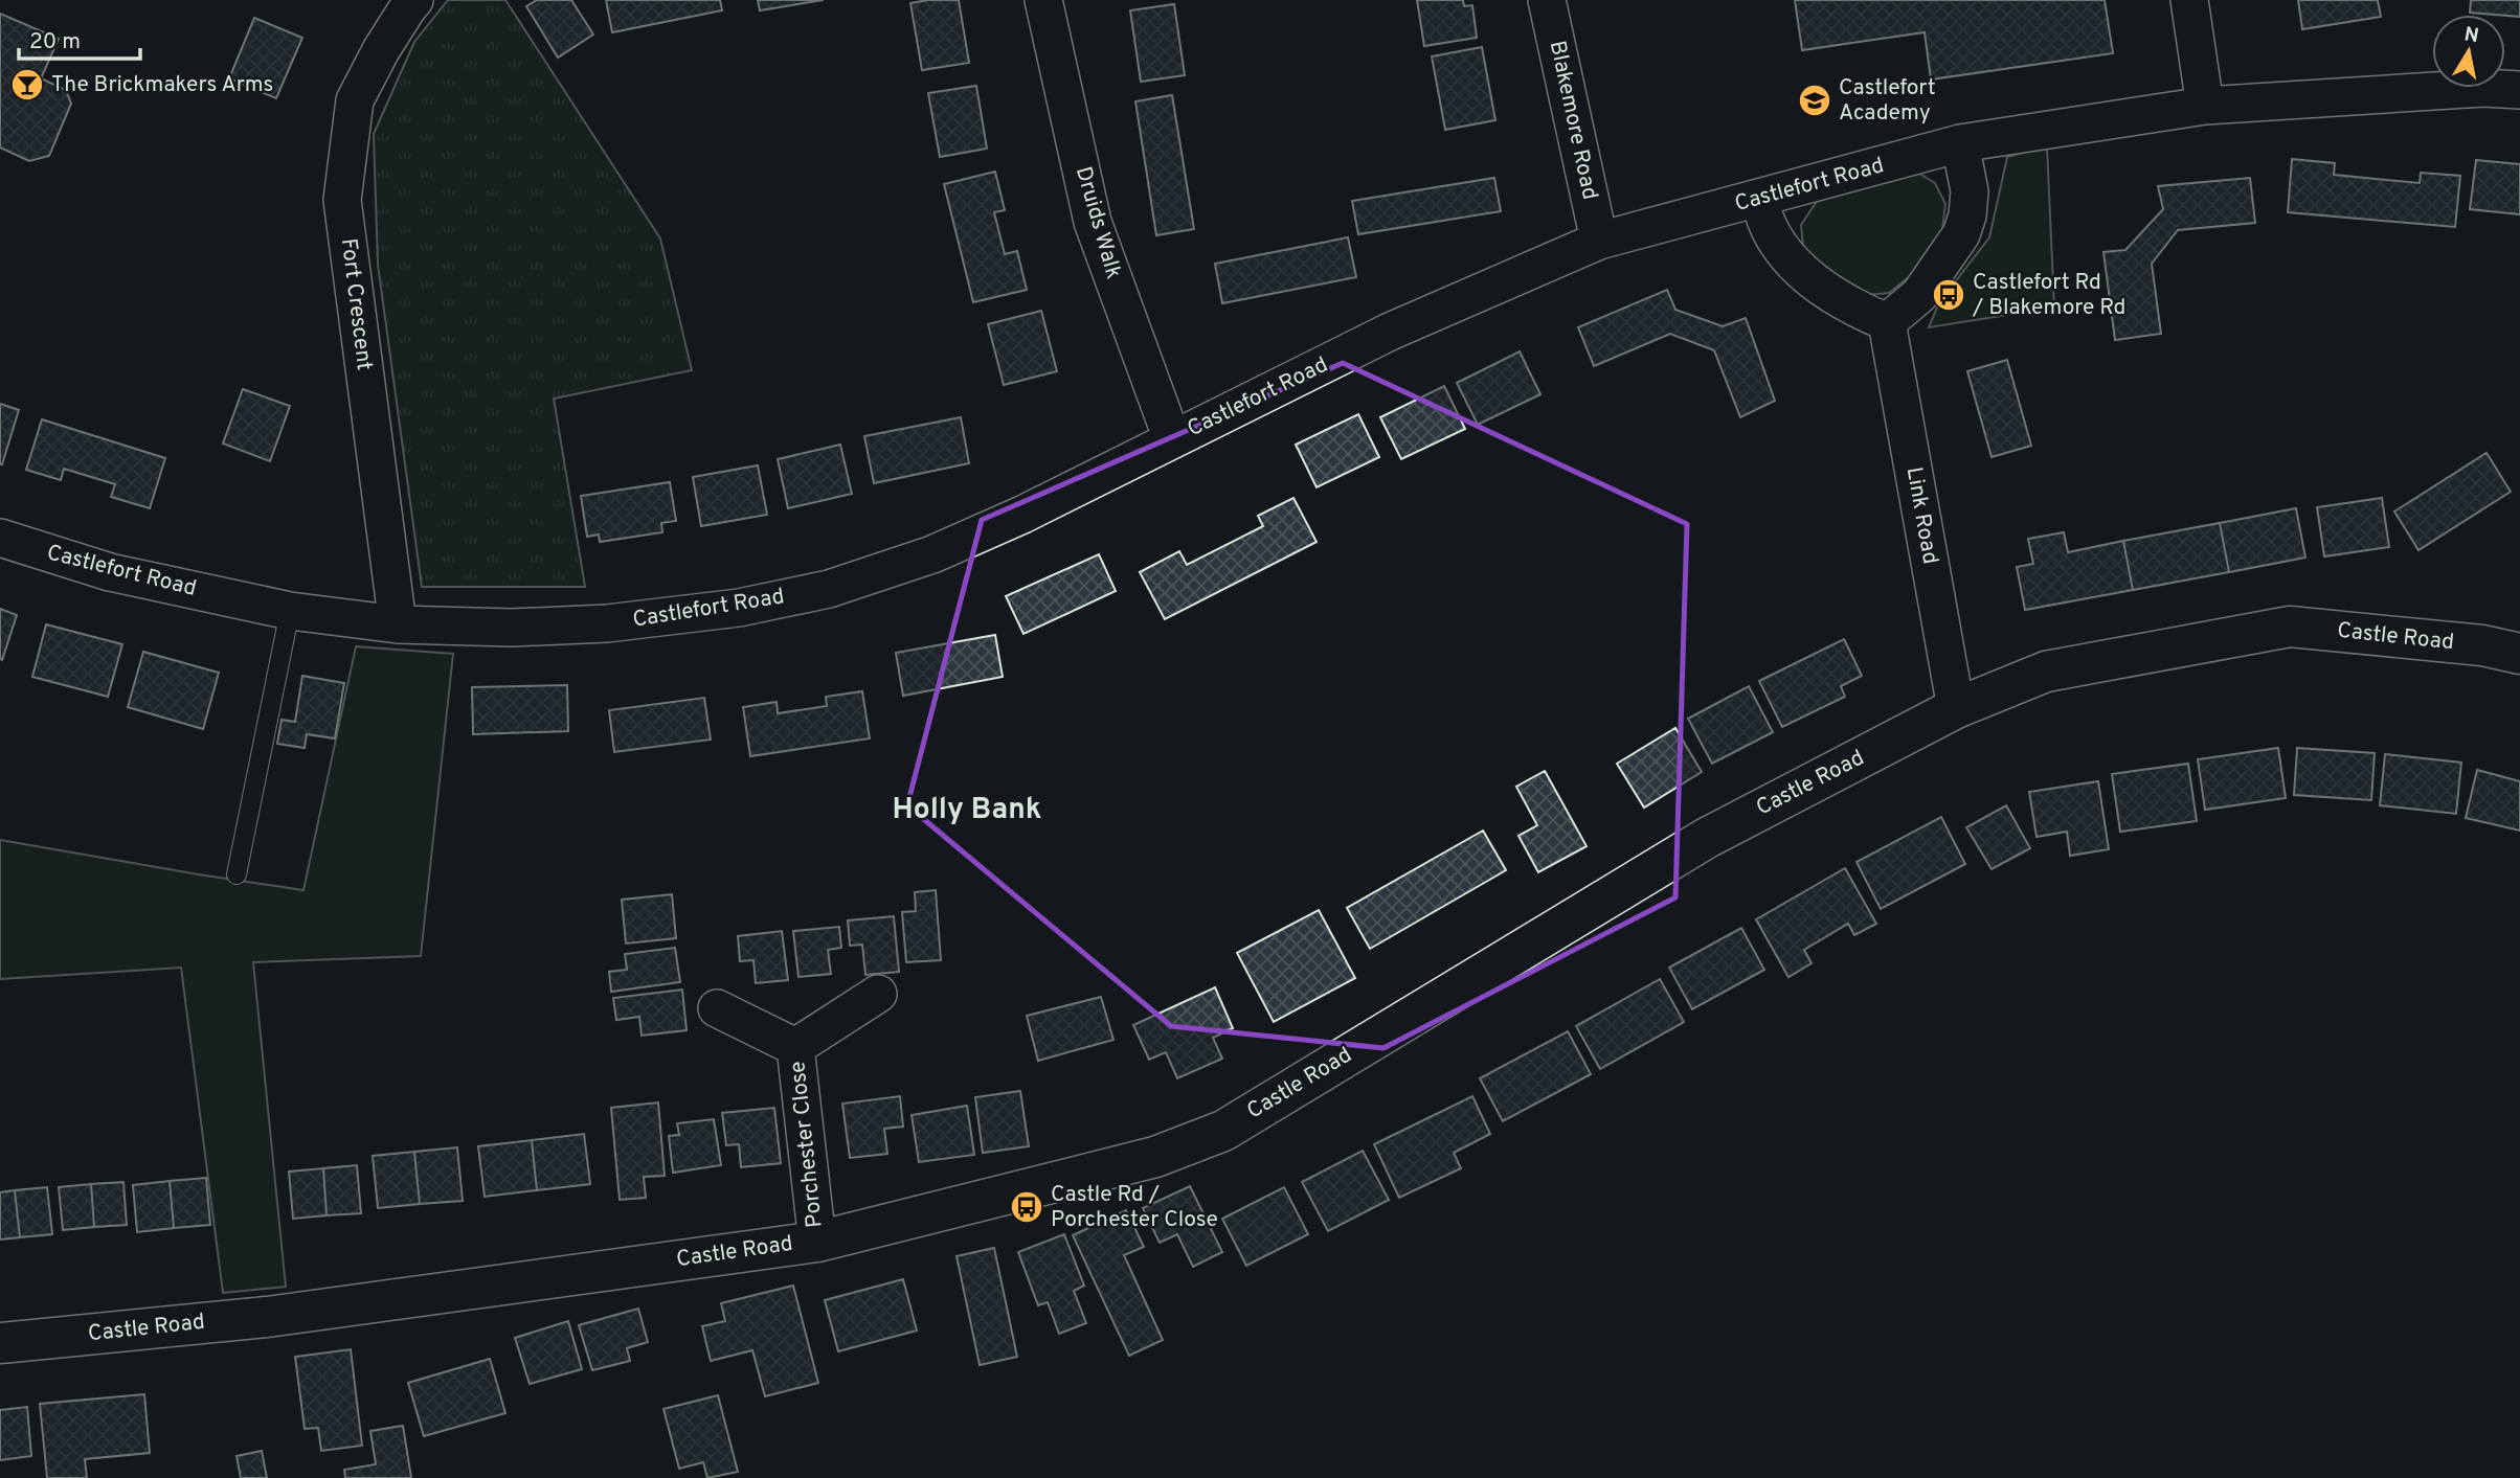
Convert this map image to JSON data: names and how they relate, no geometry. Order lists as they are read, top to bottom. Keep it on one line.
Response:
{"streets":{"street":["Blakemore Road","Castlefort Road","Druids Walk","Fort Crescent","Link Road","Castle Road","Porchester Close"]},"crossings":[["Blakemore Road","Castlefort Road"],["Castlefort Road","Druids Walk"],["Castlefort Road","Fort Crescent"],["Link Road","Castle Road"],["Castle Road","Porchester Close"]],"districts":["Holly Bank"],"places":{"bar":["The Brickmakers Arms"],"school or university":["Castlefort Academy"],"bus stop":["Castlefort Rd / Blakemore Rd","Castle Rd / Porchester Close"]},"scale_bar":"20 m","north":"top"}
